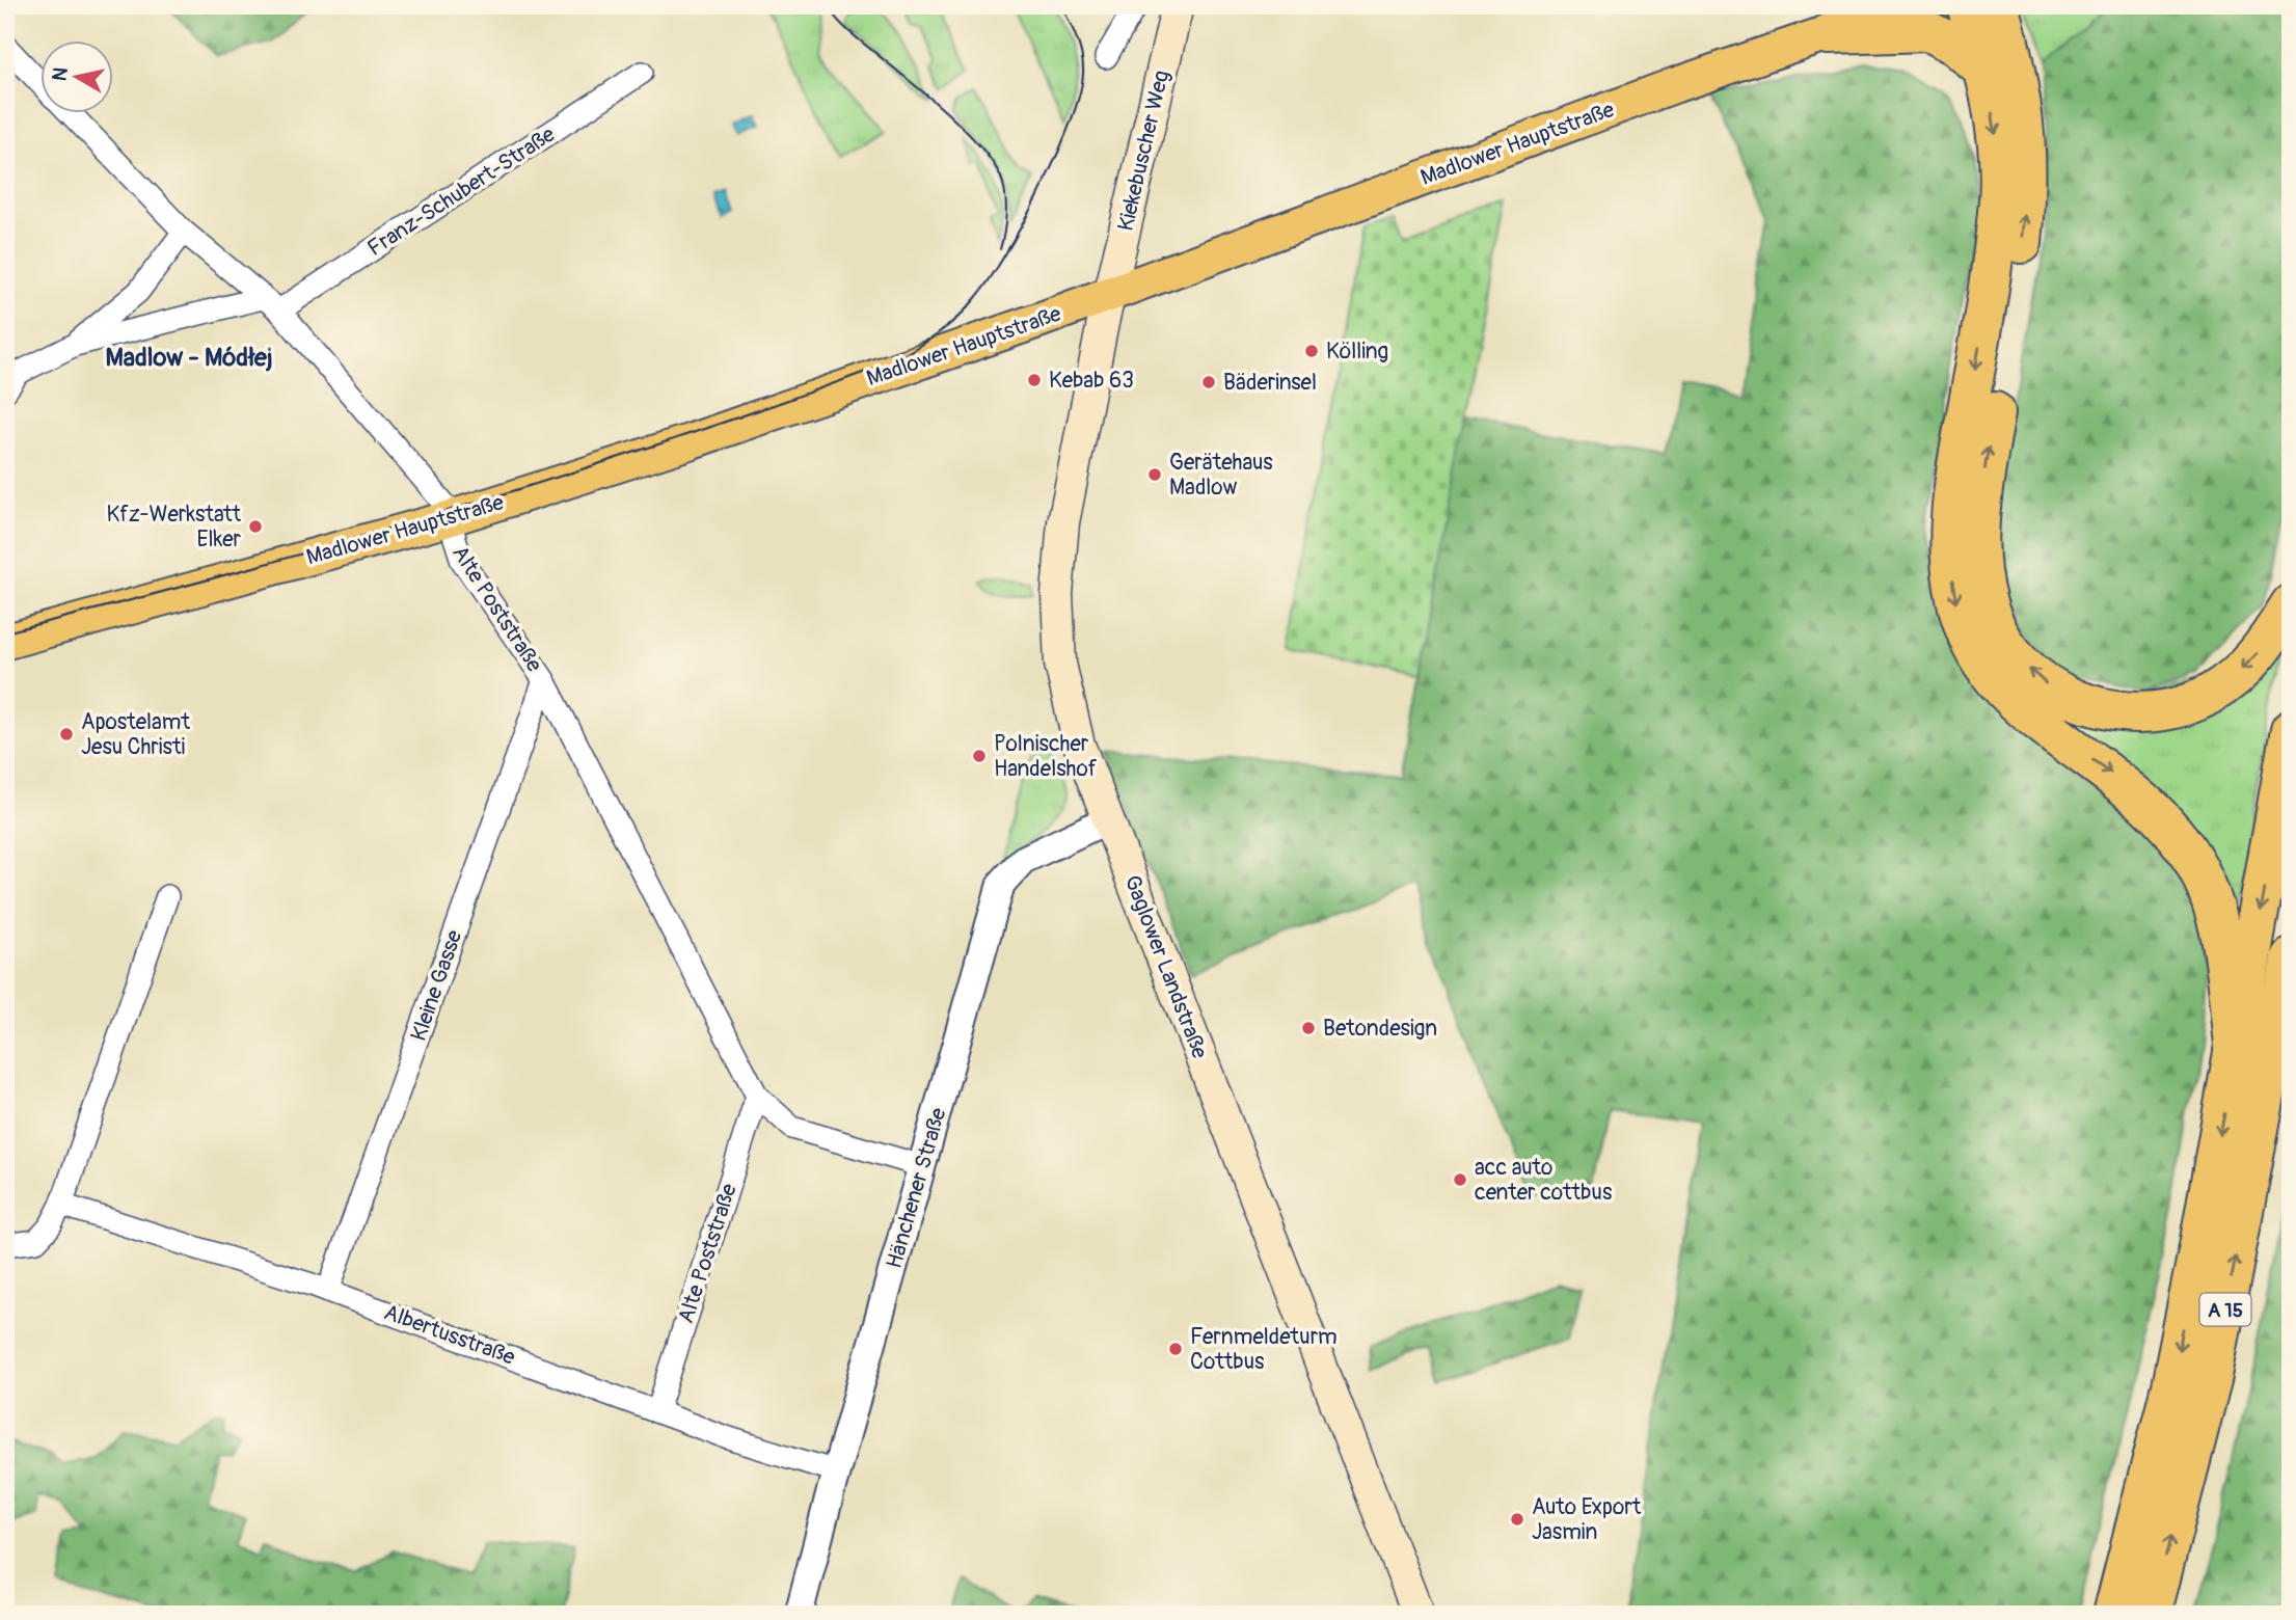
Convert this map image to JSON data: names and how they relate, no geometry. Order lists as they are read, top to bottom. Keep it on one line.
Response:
{"streets":{"highway":["A 15"],"main road":["Madlower Hauptstraße","Kiekebuscher Weg","Gaglower Landstraße"],"street":["Franz-Schubert-Straße","Alte Poststraße","Kleine Gasse","Hänchener Straße","Albertusstraße"]},"crossings":[["Madlower Hauptstraße","Kiekebuscher Weg"],["Madlower Hauptstraße","Alte Poststraße"],["Madlower Hauptstraße","Gaglower Landstraße"],["Kiekebuscher Weg","Gaglower Landstraße"],["Franz-Schubert-Straße","Alte Poststraße"],["Alte Poststraße","Kleine Gasse"],["Alte Poststraße","Hänchener Straße"],["Alte Poststraße","Albertusstraße"],["Gaglower Landstraße","Hänchener Straße"],["Kleine Gasse","Albertusstraße"],["Hänchener Straße","Albertusstraße"]],"districts":["Madlow - Módłej"],"places":["Kölling","Kebab 63","Bäderinsel","Gerätehaus Madlow","Kfz-Werkstatt Elker","Apostelamt Jesu Christi","Polnischer Handelshof","Betondesign","acc auto center cottbus","Fernmeldeturm Cottbus","Auto Export Jasmin"],"north":"left"}
